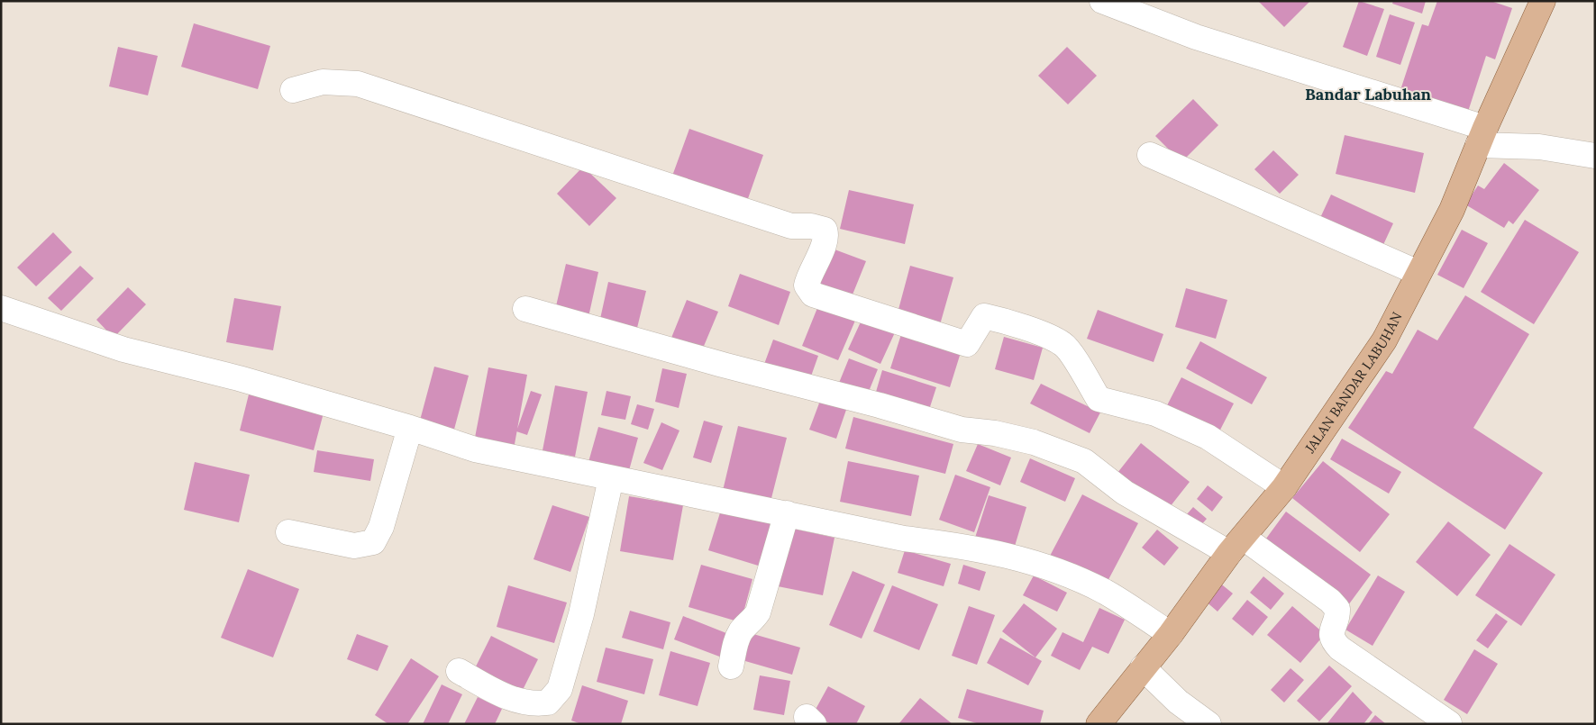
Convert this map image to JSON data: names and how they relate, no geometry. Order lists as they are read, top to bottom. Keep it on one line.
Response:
{"streets":{"main road":["JALAN BANDAR LABUHAN"]},"districts":["Bandar Labuhan"]}
